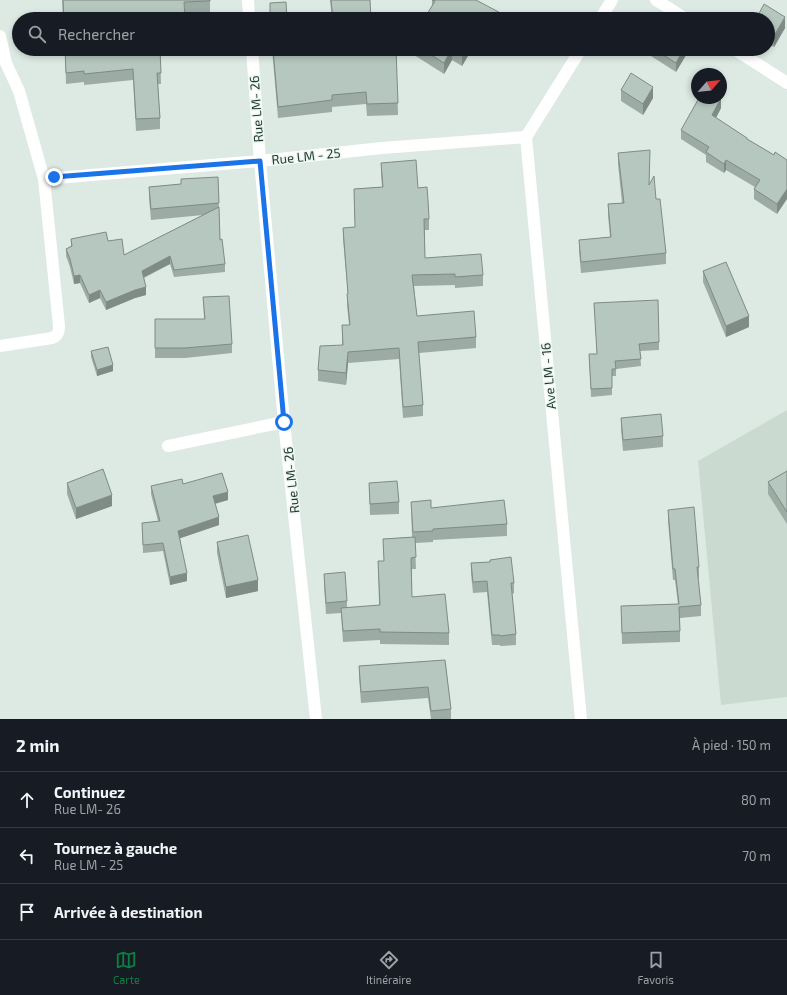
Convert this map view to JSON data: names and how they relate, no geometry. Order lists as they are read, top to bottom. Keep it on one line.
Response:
{"streets":{"street":["Rue LM- 26","Rue LM - 25","Ave LM - 16"]},"crossings":[["Rue LM- 26","Rue LM - 25"],["Rue LM - 25","Ave LM - 16"]],"north":"top right","page":{"search":"Rechercher","heading":["2 min","À pied · 150 m"],"list":[["Continuez","Rue LM- 26","80 m"],["Tournez à gauche","Rue LM - 25","70 m"],"Arrivée à destination"],"nav":["Carte","Itinéraire","Favoris"]}}
